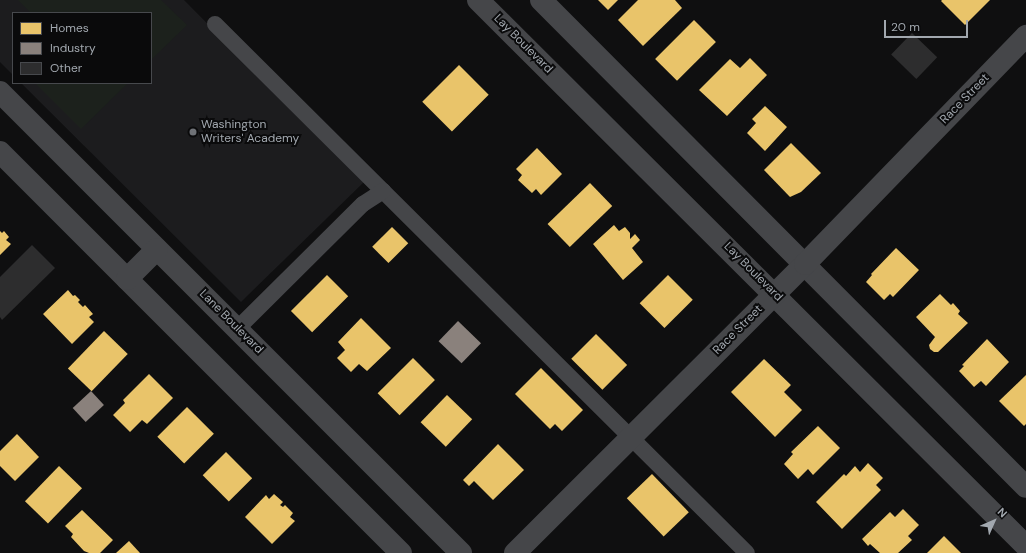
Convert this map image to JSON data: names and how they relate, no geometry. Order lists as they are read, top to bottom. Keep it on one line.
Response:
{"streets":{"street":["Lay Boulevard","Race Street","Lane Boulevard"]},"crossings":[["Lay Boulevard","Race Street"]],"places":["Washington Writers' Academy"],"legend":["Homes","Industry","Other"],"scale_bar":"20 m","north":"top right"}
